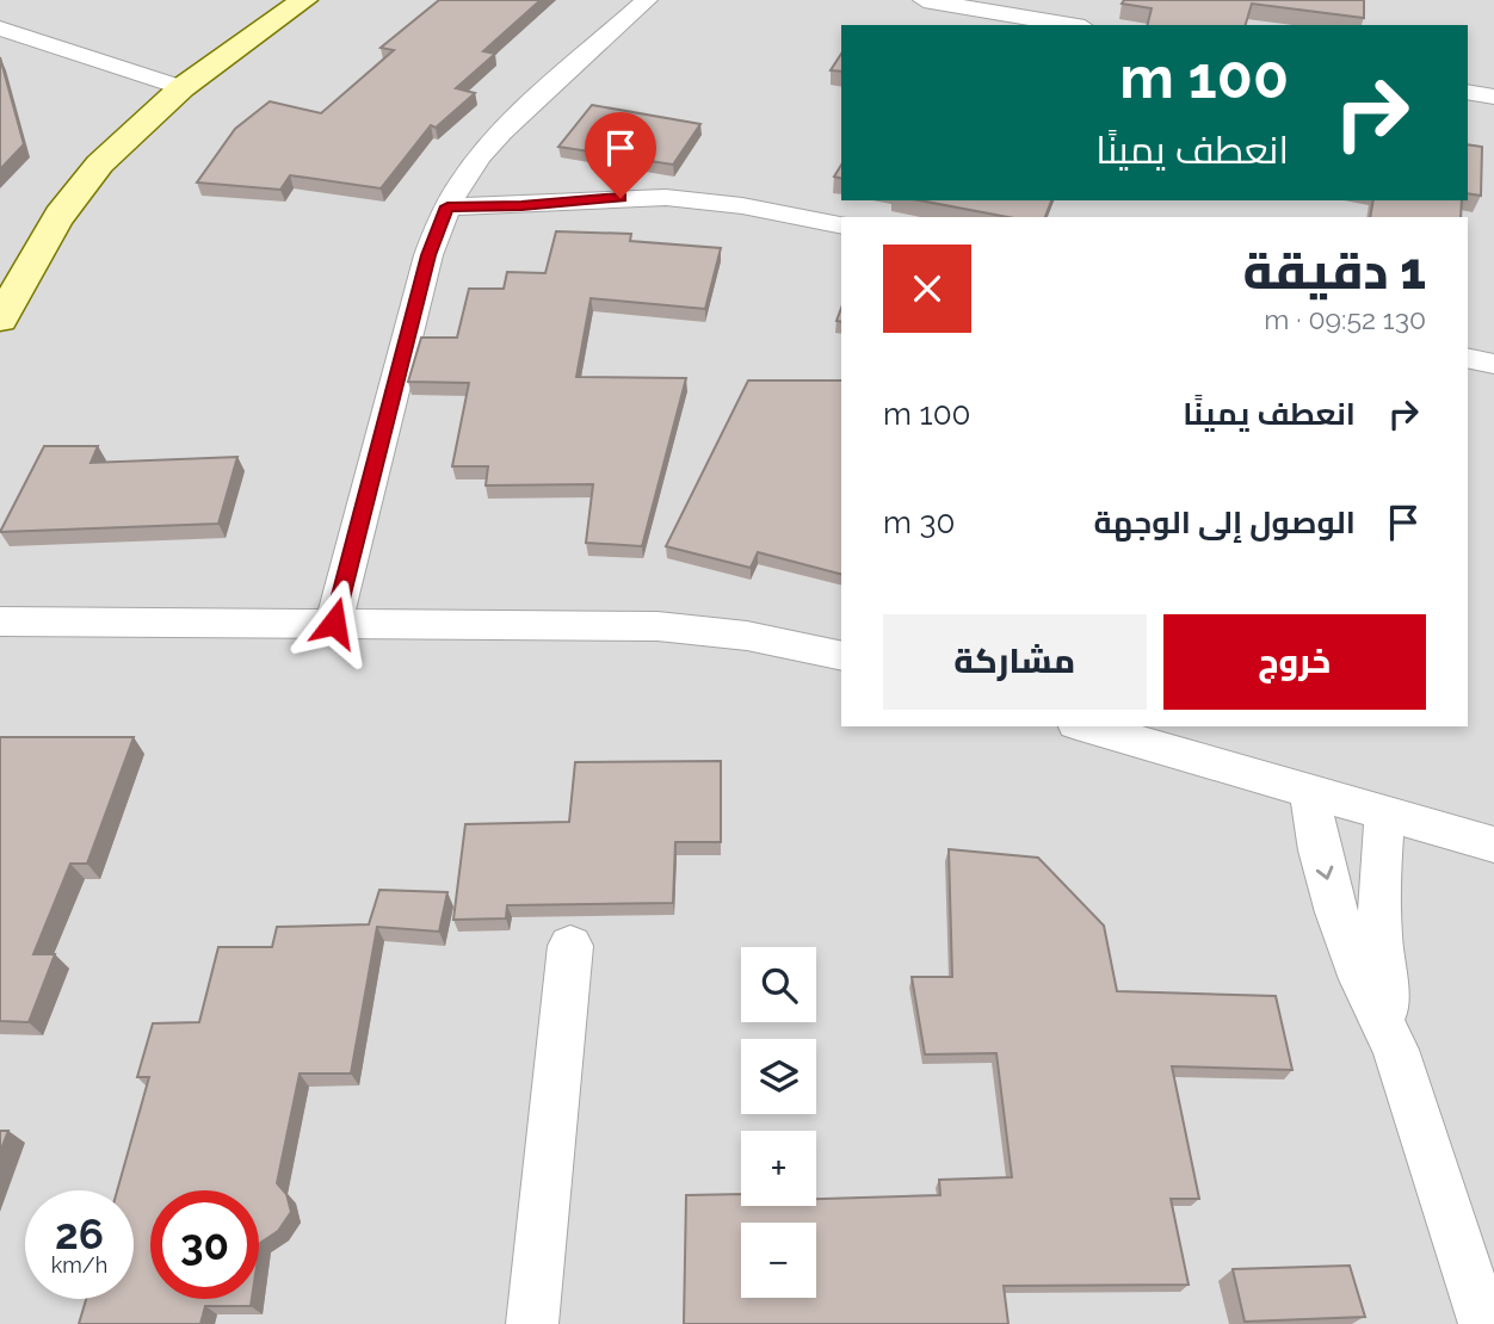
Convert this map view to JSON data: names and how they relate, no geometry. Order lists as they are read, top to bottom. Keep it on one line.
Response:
{"page":{"turn":["100 m","انعطف يمينًا"],"heading":["1 دقيقة","130 m · 09:52"],"list":[{"name":"انعطف يمينًا","value":"100 m"},{"name":"الوصول إلى الوجهة","value":"30 m"}],"buttons":["خروج","مشاركة"],"map_buttons":["+","−"],"speed":"26 km/h","limit":"30"}}
